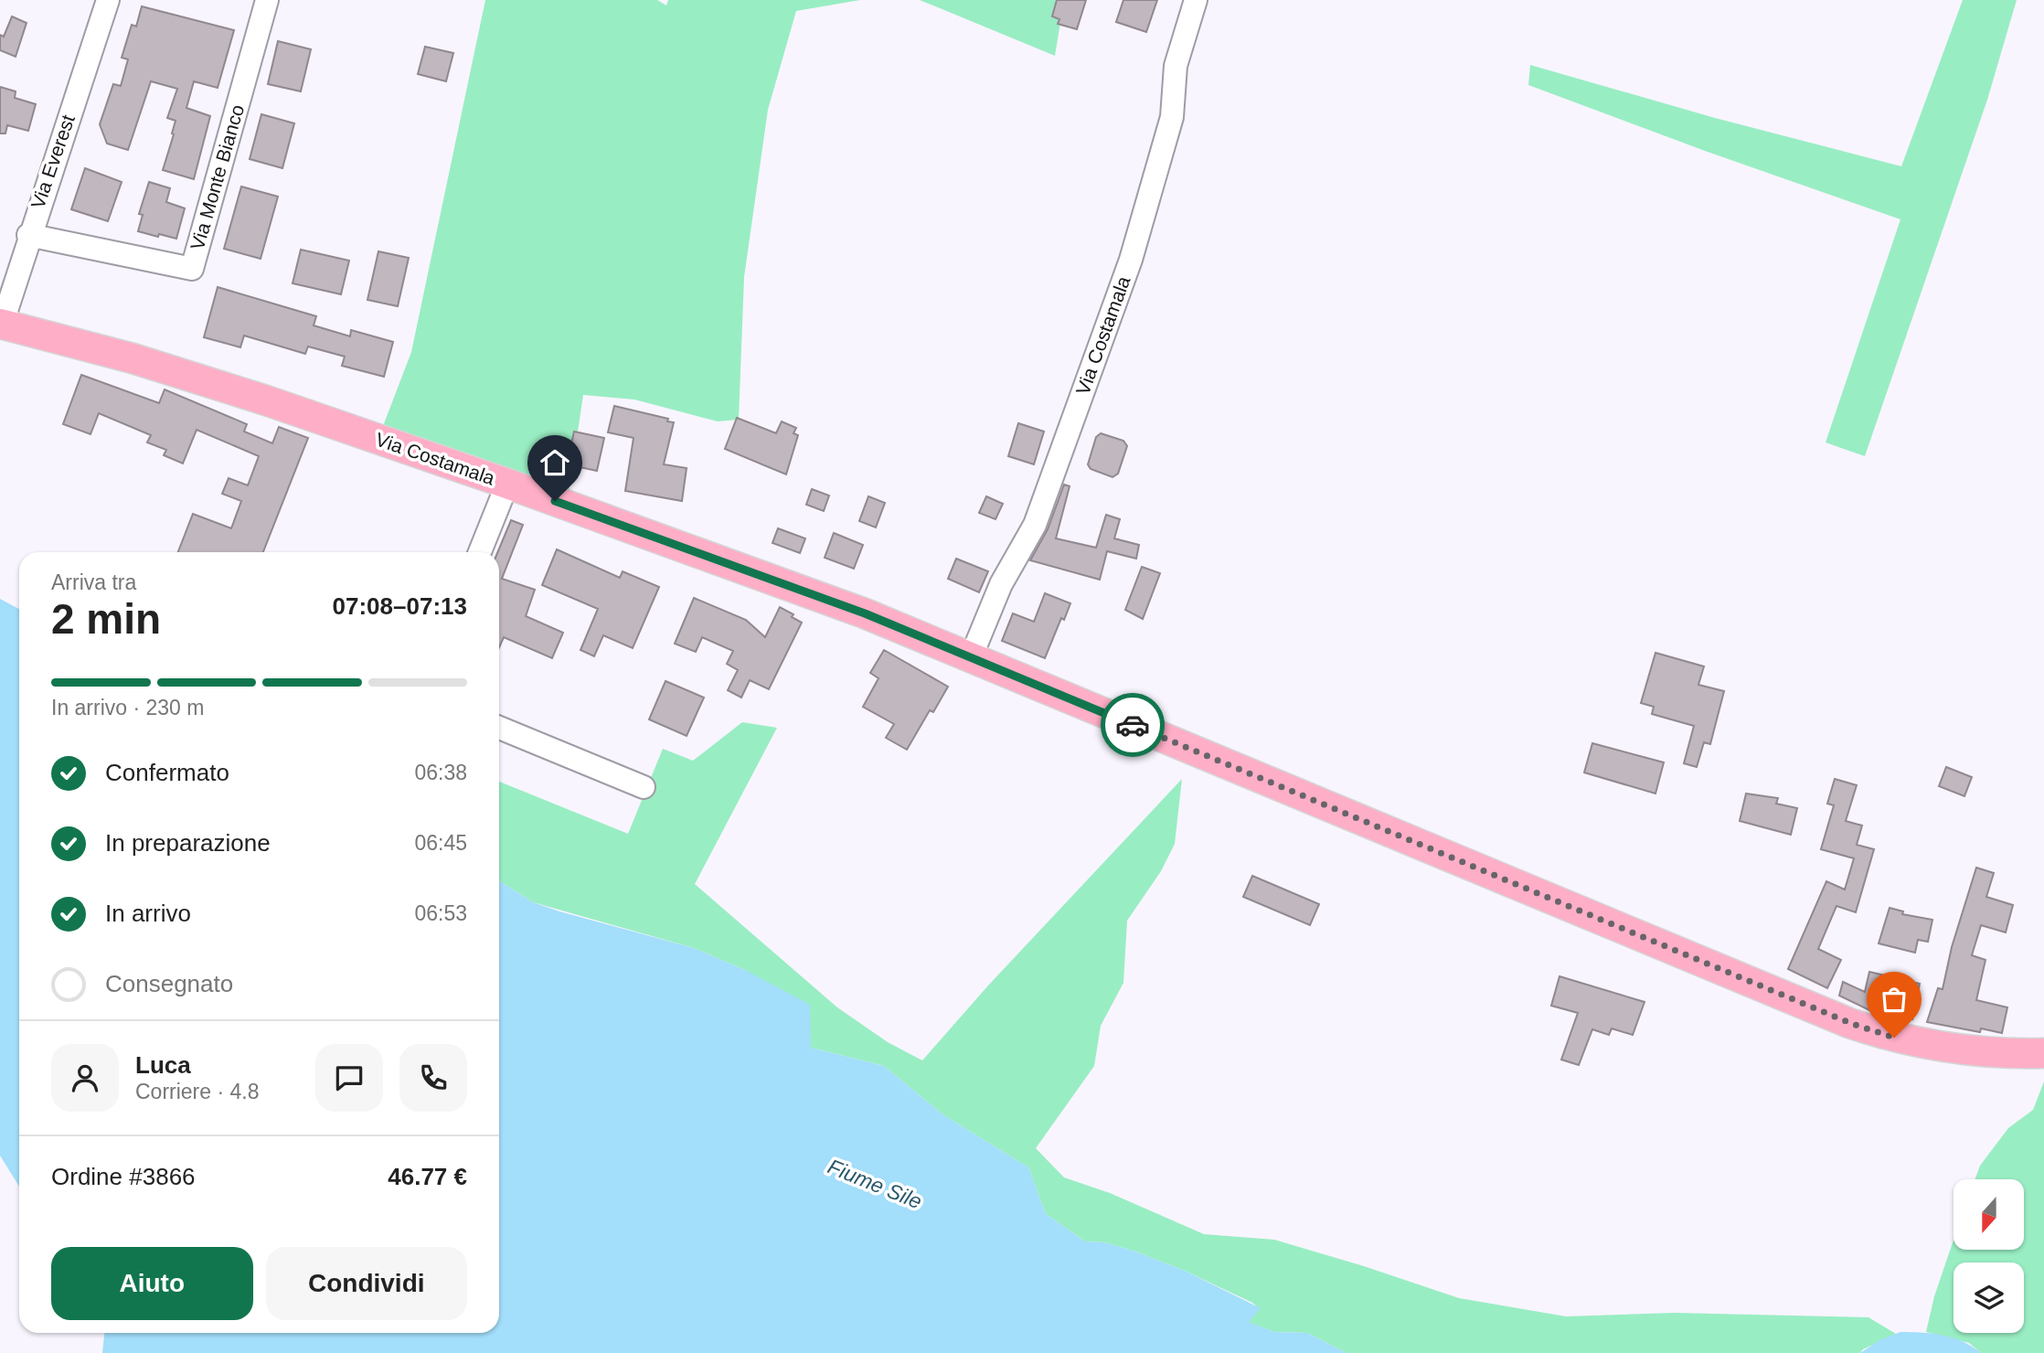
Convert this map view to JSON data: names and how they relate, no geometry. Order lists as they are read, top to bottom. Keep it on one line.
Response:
{"streets":{"main road":["Via Costamala"],"street":["Via Everest","Via Monte Bianco"]},"crossings":[["Via Everest","Via Monte Bianco"],["Via Everest","Via Costamala"]],"water":["Fiume Sile"],"north":"bottom","page":{"heading":["2 min","Arriva tra","07:08–07:13"],"panel":["Luca","Corriere · 4.8","Ordine #3866","46.77 €"],"bar":"In arrivo · 230 m","list":[["Confermato","06:38"],["In preparazione","06:45"],["In arrivo","06:53"],"Consegnato"],"buttons":["Aiuto","Condividi"]}}
